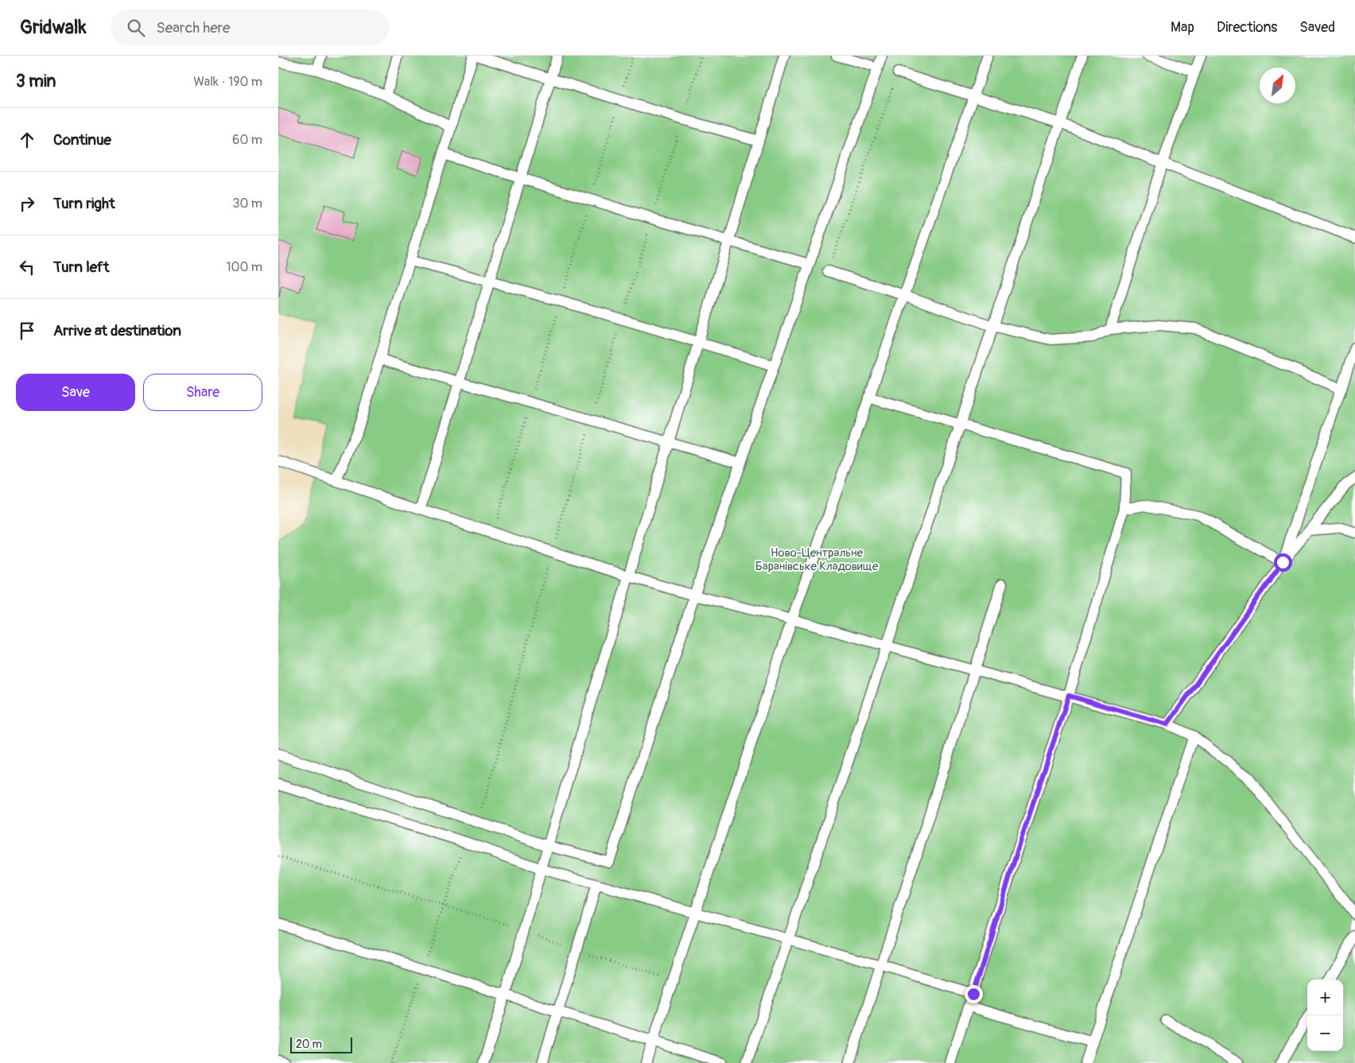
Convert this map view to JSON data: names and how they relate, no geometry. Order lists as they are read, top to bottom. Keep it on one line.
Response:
{"parks":["Ново-Центральне Баранівське Кладовище"],"scale_bar":"20 m","north":"top right","page":{"header":"Gridwalk","search":"Search here","nav":["Map","Directions","Saved"],"heading":["3 min","Walk · 190 m"],"list":[["Continue","60 m"],["Turn right","30 m"],["Turn left","100 m"],"Arrive at destination"],"buttons":["Save","Share"],"map_buttons":["+","−"],"scale":"20 m"}}
